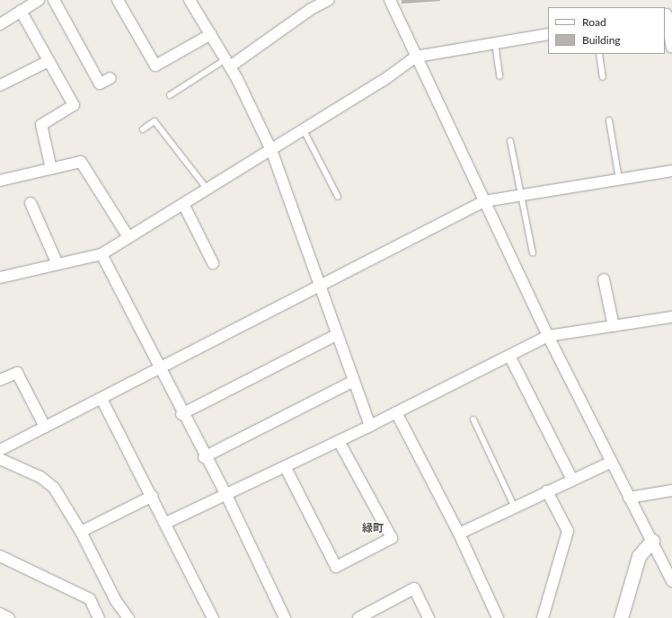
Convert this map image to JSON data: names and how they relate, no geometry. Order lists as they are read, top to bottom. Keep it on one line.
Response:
{"districts":["緑町"],"legend":["Road","Building"]}
